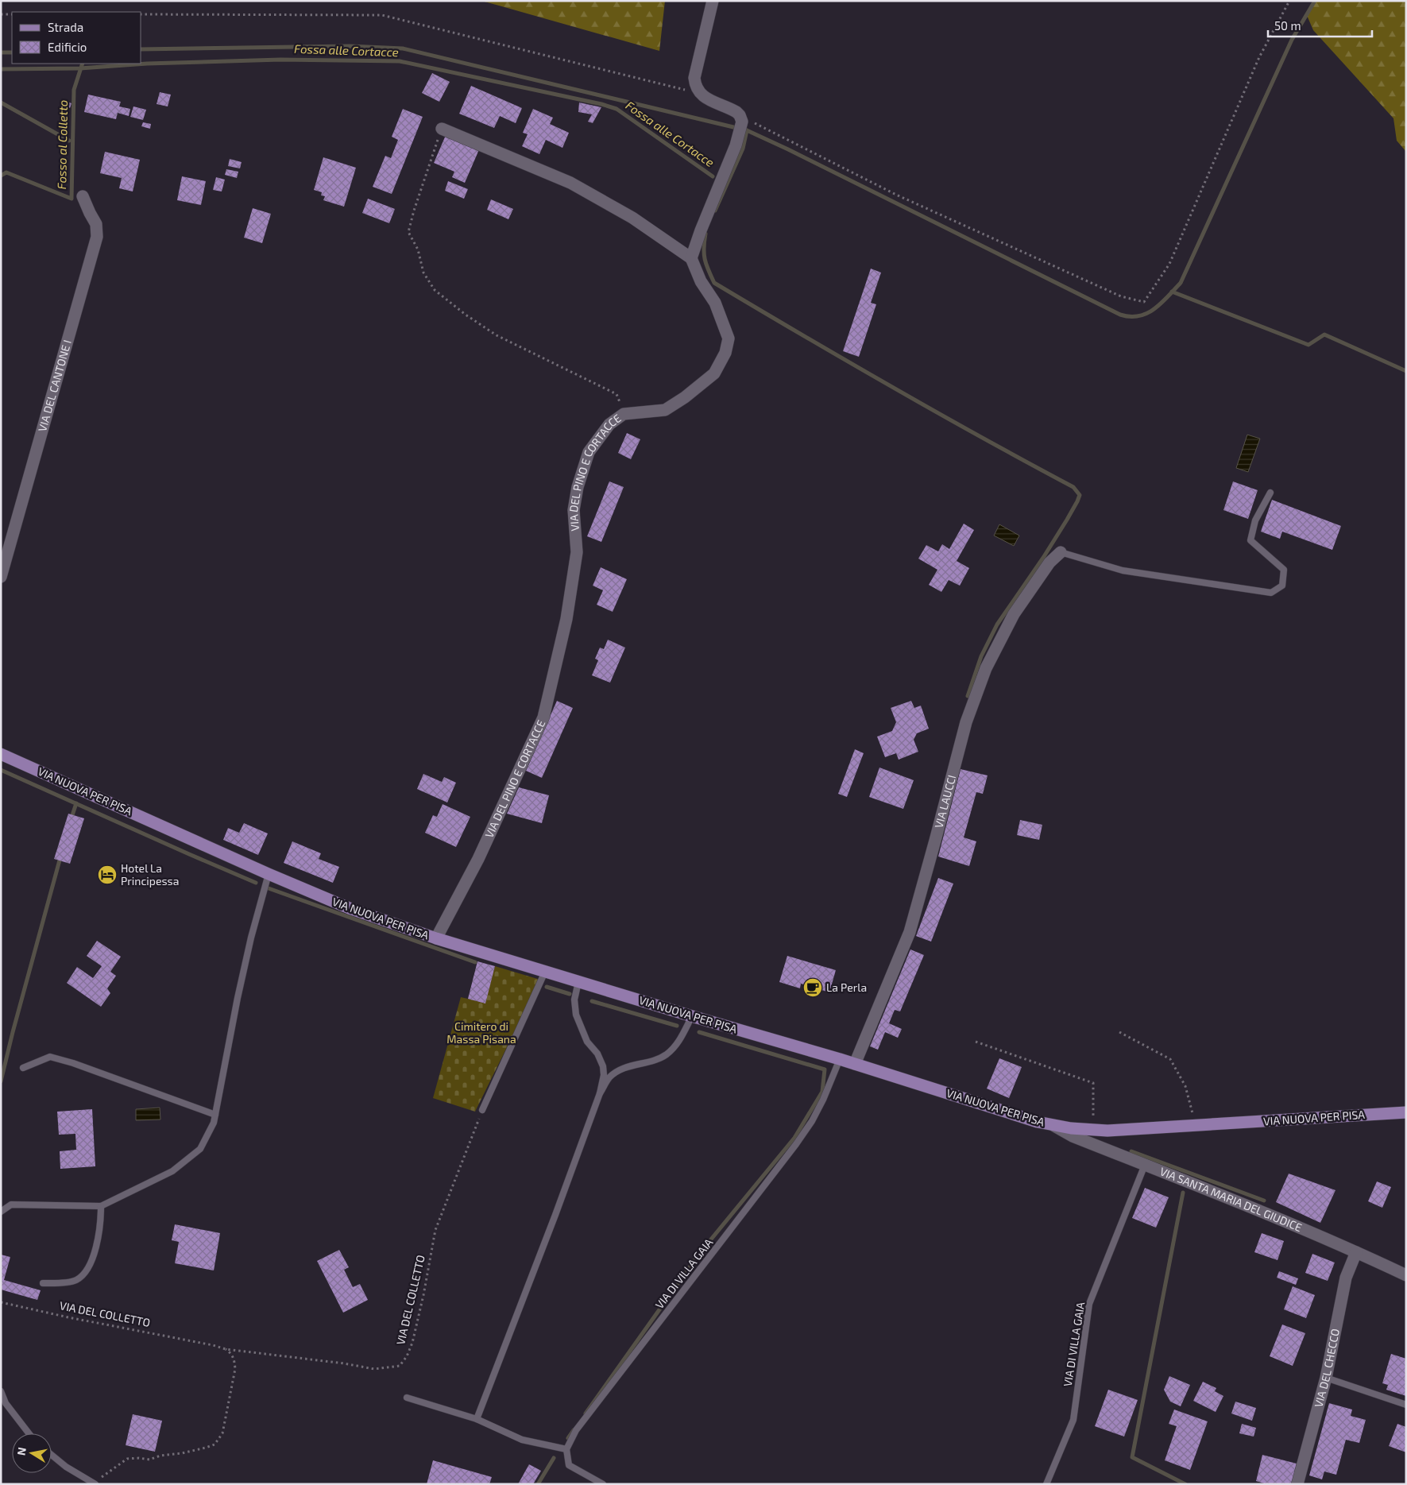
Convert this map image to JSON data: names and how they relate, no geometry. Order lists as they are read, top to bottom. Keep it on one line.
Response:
{"streets":{"main road":["VIA NUOVA PER PISA"],"street":["VIA DEL CANTONE I","VIA DEL PINO E CORTACCE","VIA LAUCCI","VIA SANTA MARIA DEL GIUDICE","VIA DEL CHECCO"],"lane":["VIA DI VILLA GAIA"],"path":["VIA DEL COLLETTO"]},"crossings":[["VIA DEL PINO E CORTACCE","VIA NUOVA PER PISA"],["VIA NUOVA PER PISA","VIA LAUCCI"],["VIA NUOVA PER PISA","VIA SANTA MARIA DEL GIUDICE"],["VIA NUOVA PER PISA","VIA DI VILLA GAIA"],["VIA SANTA MARIA DEL GIUDICE","VIA DI VILLA GAIA"],["VIA SANTA MARIA DEL GIUDICE","VIA DEL CHECCO"]],"water":["Fossa alle Cortacce","Fosso al Colletto"],"parks":["Cimitero di Massa Pisana"],"places":{"hotel":["Hotel La Principessa"],"cafe":["La Perla"]},"legend":["Strada","Edificio"],"scale_bar":"50 m","north":"left"}
